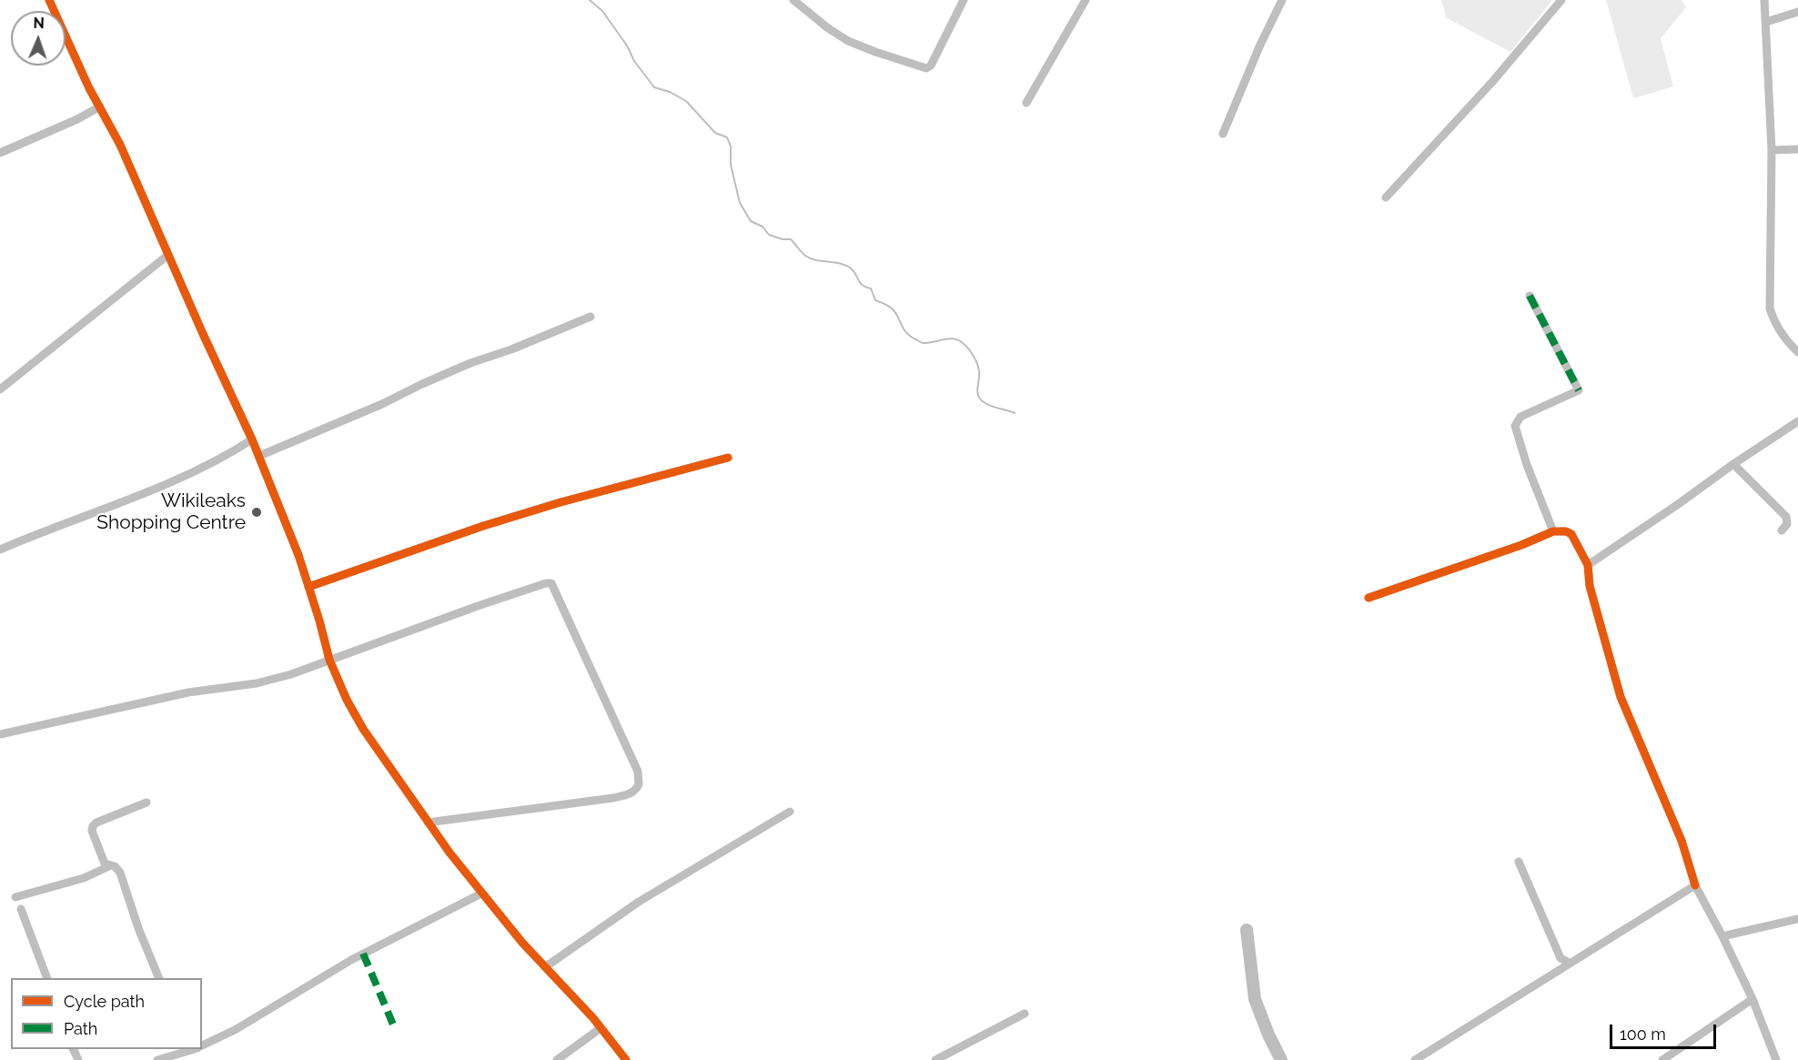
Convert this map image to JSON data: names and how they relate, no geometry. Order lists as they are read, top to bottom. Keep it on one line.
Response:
{"places":["Wikileaks Shopping Centre"],"legend":["Cycle path","Path"],"scale_bar":"100 m","north":"top"}
